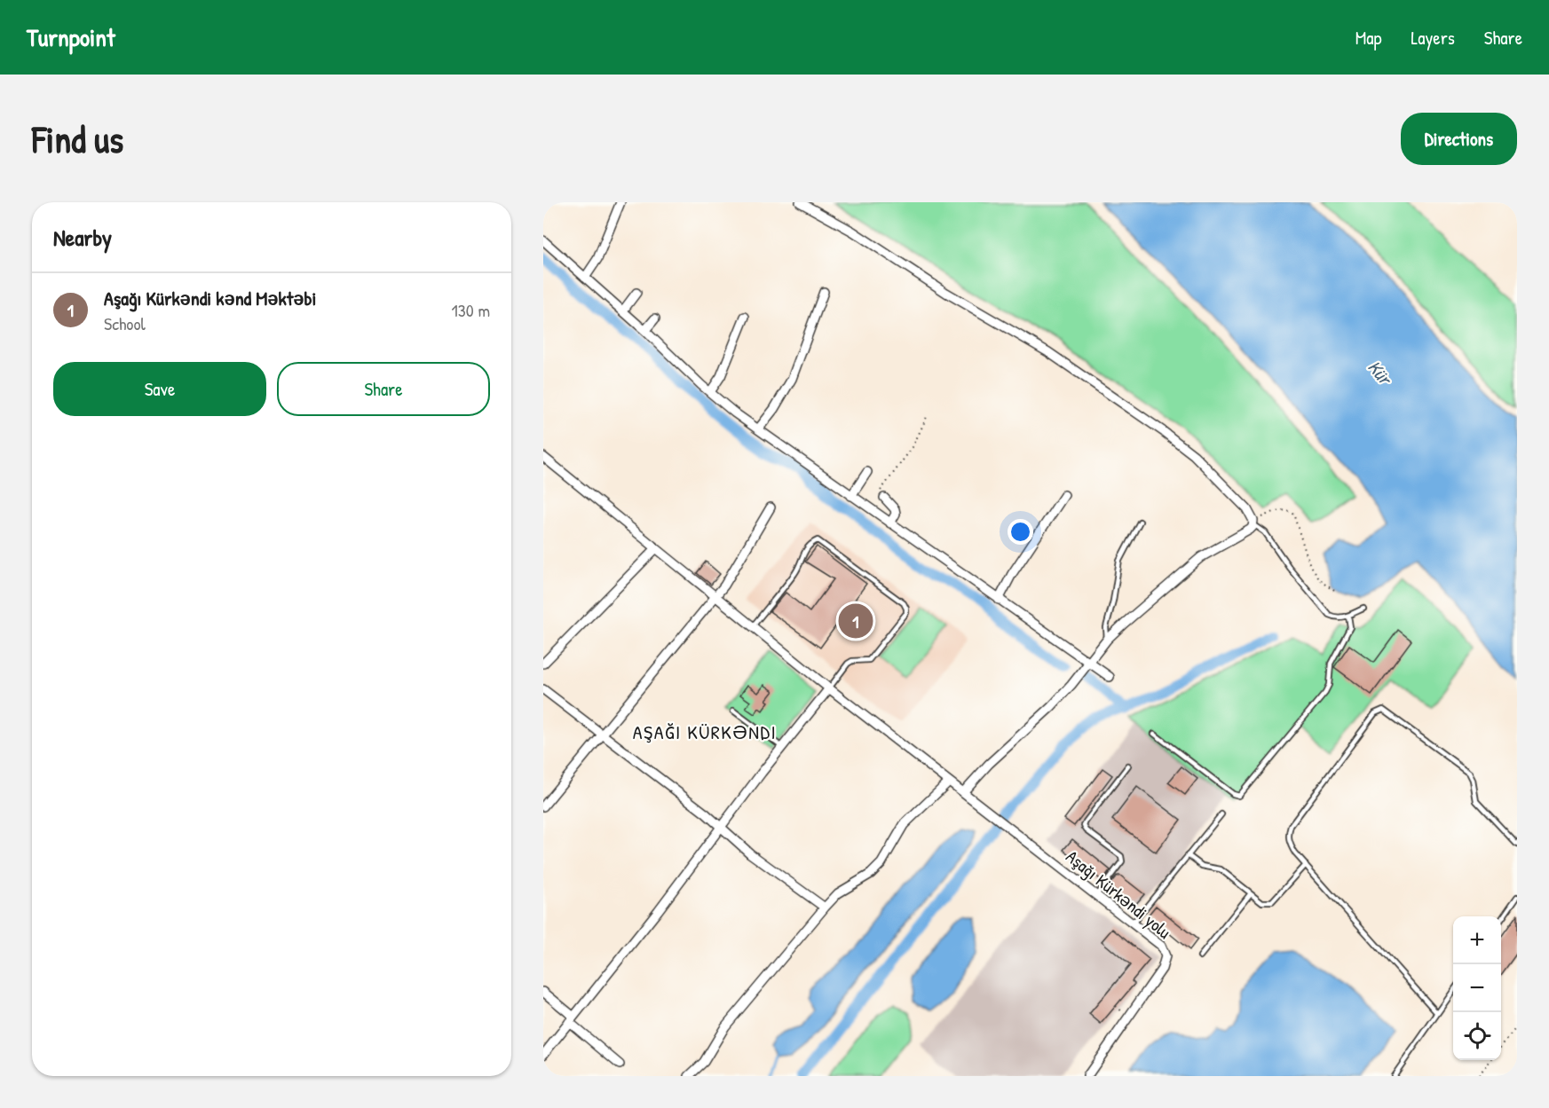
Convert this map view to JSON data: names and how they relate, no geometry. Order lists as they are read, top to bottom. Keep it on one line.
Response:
{"streets":{"street":["Aşağı Kürkəndi yolu"]},"districts":["AŞAĞI KÜRKƏNDI"],"water":["Kür"],"page":{"header":"Turnpoint","nav":["Map","Layers","Share"],"buttons":["Directions",["Save","Share"]],"title":"Find us","heading":"Nearby","list":[{"mark":"1","name":"Aşağı Kürkəndi kənd Məktəbi","note":"School","value":"130 m"}],"pins":"1","map_buttons":["+","−"]}}
